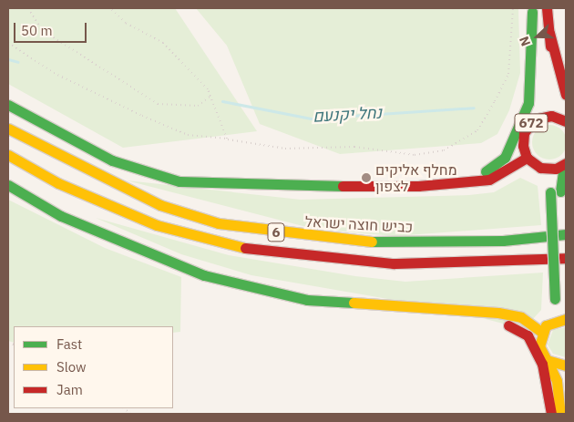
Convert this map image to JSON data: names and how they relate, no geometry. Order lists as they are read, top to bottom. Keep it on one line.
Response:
{"streets":{"main road":["672","כביש חוצה ישראל","6"]},"water":["נחל יקנעם"],"places":["מחלף אליקים לצפון"],"legend":["Fast","Slow","Jam"],"scale_bar":"50 m","north":"left"}
